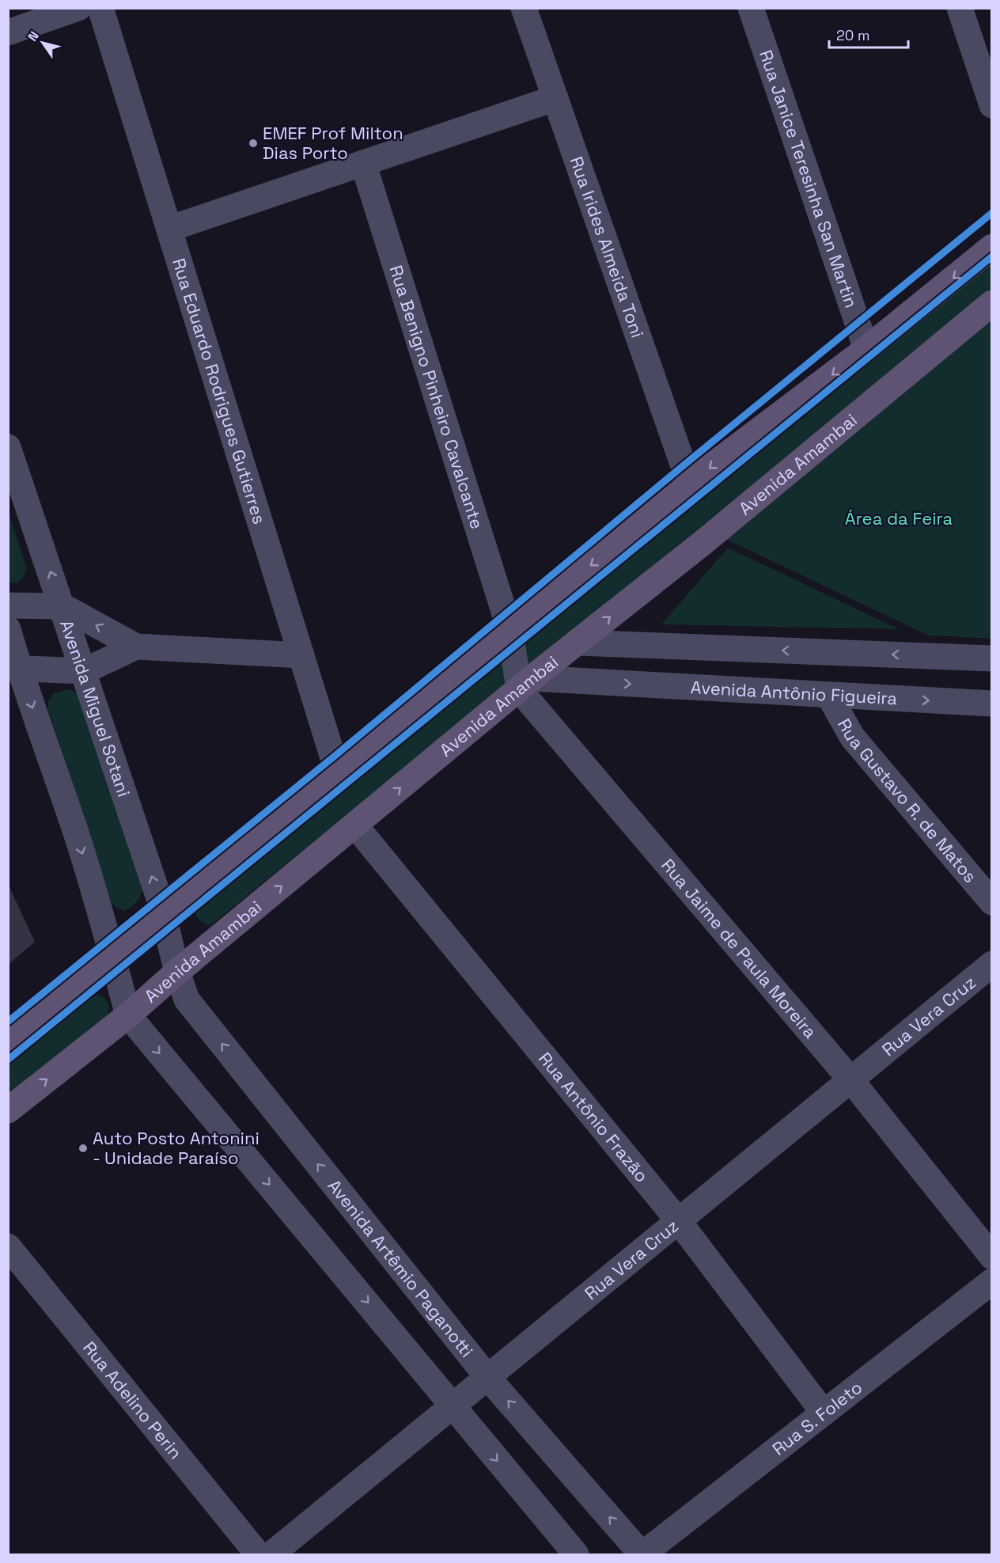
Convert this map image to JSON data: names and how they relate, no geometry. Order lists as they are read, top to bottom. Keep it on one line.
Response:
{"streets":{"main road":["Avenida Amambai"],"street":["Rua Janice Teresinha San Martin","Rua Irides Almeida Toni","Rua Eduardo Rodrigues Gutierres","Rua Benigno Pinheiro Cavalcante","Avenida Antônio Figueira","Avenida Miguel Sotani","Rua Gustavo R. de Matos","Rua Jaime de Paula Moreira","Rua Vera Cruz","Rua Antônio Frazão","Avenida Artêmio Paganotti","Rua Adelino Perin","Rua S. Foleto"]},"crossings":[["Avenida Amambai","Avenida Antônio Figueira"],["Avenida Amambai","Avenida Miguel Sotani"],["Avenida Amambai","Rua Jaime de Paula Moreira"],["Avenida Amambai","Rua Antônio Frazão"],["Avenida Amambai","Avenida Artêmio Paganotti"],["Avenida Antônio Figueira","Rua Gustavo R. de Matos"],["Avenida Antônio Figueira","Rua Jaime de Paula Moreira"],["Avenida Miguel Sotani","Avenida Artêmio Paganotti"],["Rua Jaime de Paula Moreira","Rua Vera Cruz"],["Rua Vera Cruz","Rua Antônio Frazão"],["Rua Vera Cruz","Avenida Artêmio Paganotti"],["Rua Antônio Frazão","Rua S. Foleto"],["Avenida Artêmio Paganotti","Rua S. Foleto"]],"parks":["Área da Feira"],"places":["EMEF Prof Milton Dias Porto","Auto Posto Antonini - Unidade Paraíso"],"scale_bar":"20 m","north":"top left"}
